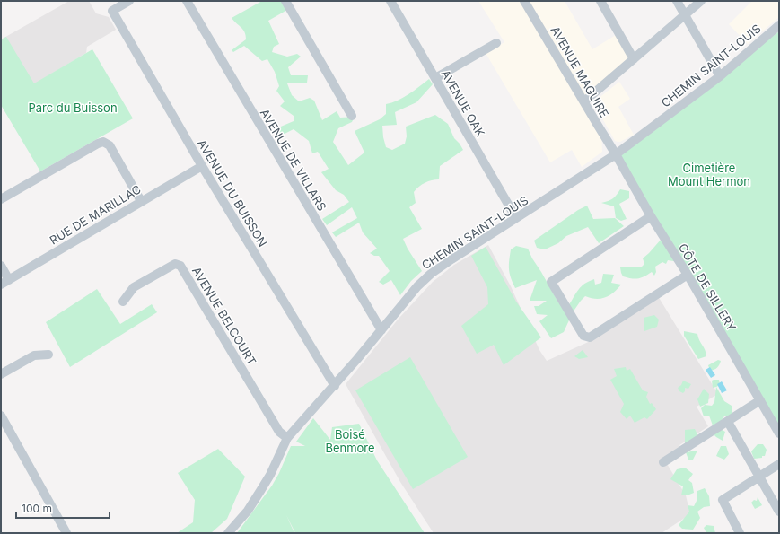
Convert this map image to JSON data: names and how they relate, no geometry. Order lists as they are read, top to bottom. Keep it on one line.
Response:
{"streets":{"street":["CHEMIN SAINT-LOUIS","AVENUE MAGUIRE","AVENUE OAK","AVENUE DE VILLARS","AVENUE DU BUISSON","RUE DE MARILLAC","CÔTE DE SILLERY","AVENUE BELCOURT"]},"crossings":[["CHEMIN SAINT-LOUIS","AVENUE MAGUIRE"],["CHEMIN SAINT-LOUIS","AVENUE OAK"],["CHEMIN SAINT-LOUIS","AVENUE DE VILLARS"],["CHEMIN SAINT-LOUIS","AVENUE DU BUISSON"],["CHEMIN SAINT-LOUIS","CÔTE DE SILLERY"],["CHEMIN SAINT-LOUIS","AVENUE BELCOURT"],["AVENUE MAGUIRE","CÔTE DE SILLERY"],["AVENUE DU BUISSON","RUE DE MARILLAC"]],"parks":["Parc du Buisson","Cimetière Mount Hermon","Boisé Benmore"],"scale_bar":"100 m"}
